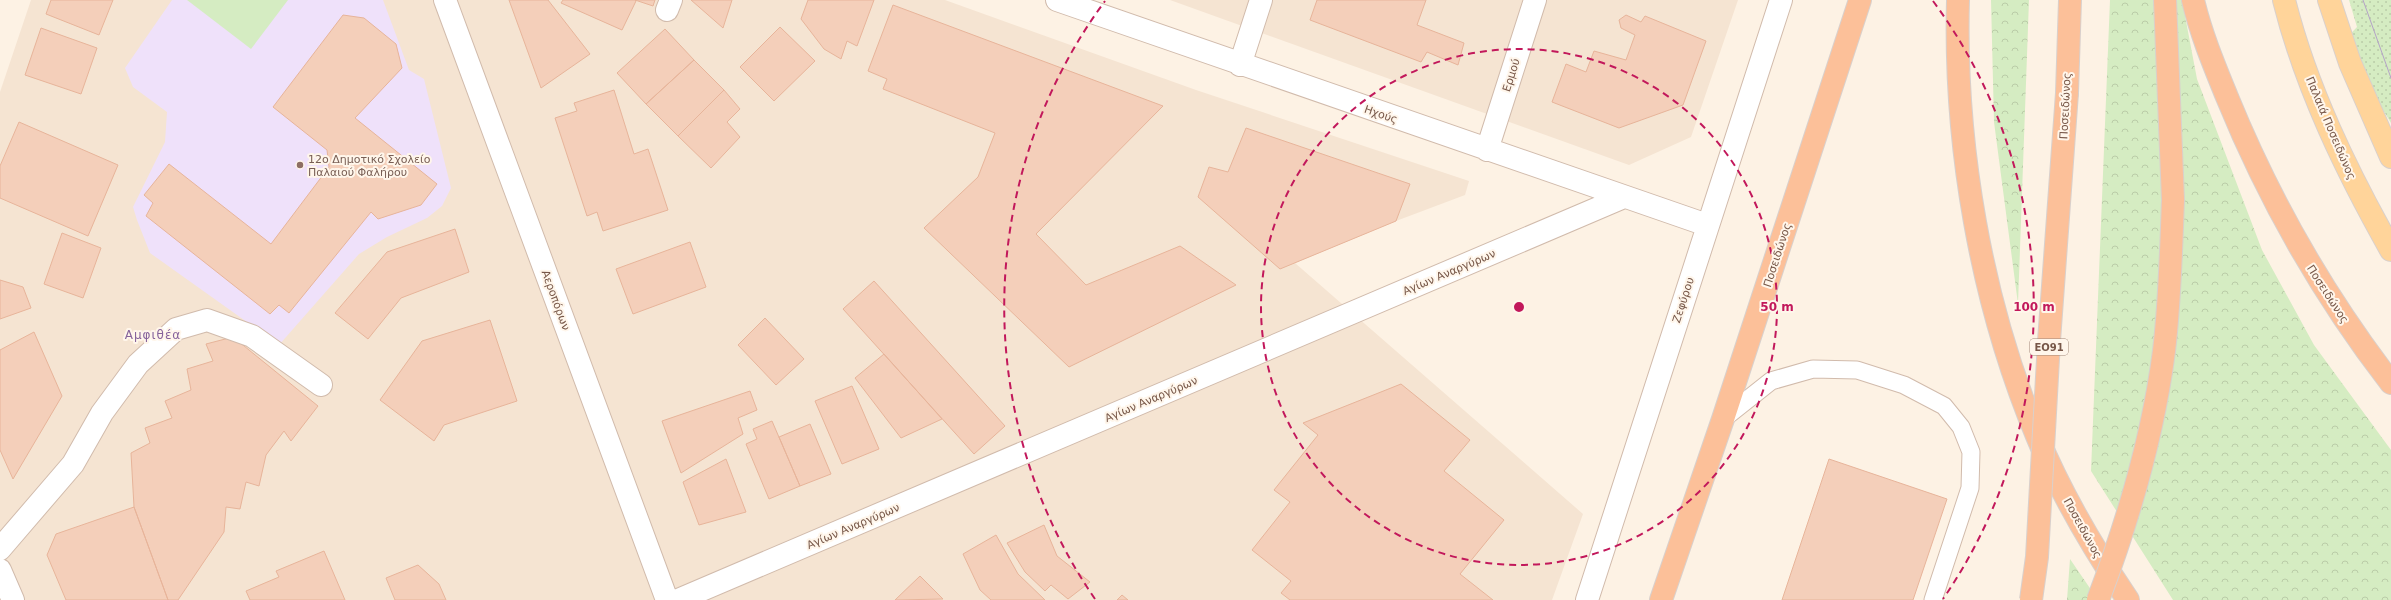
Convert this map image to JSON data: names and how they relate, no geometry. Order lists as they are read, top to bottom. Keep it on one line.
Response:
{"streets":{"highway":["Ποσειδώνος","ΕΟ91"],"main road":["Παλαιά Ποσειδώνος"],"street":["Ερμού","Ηχούς","Αγίων Αναργύρων","Αεροπόρων","Ζεφύρου"]},"crossings":[["Ερμού","Ηχούς"],["Ηχούς","Αγίων Αναργύρων"],["Ηχούς","Ζεφύρου"]],"districts":["Αμφιθέα"],"places":["12ο Δημοτικό Σχολείο Παλαιού Φαλήρου"],"rings":["50 m","100 m"]}
